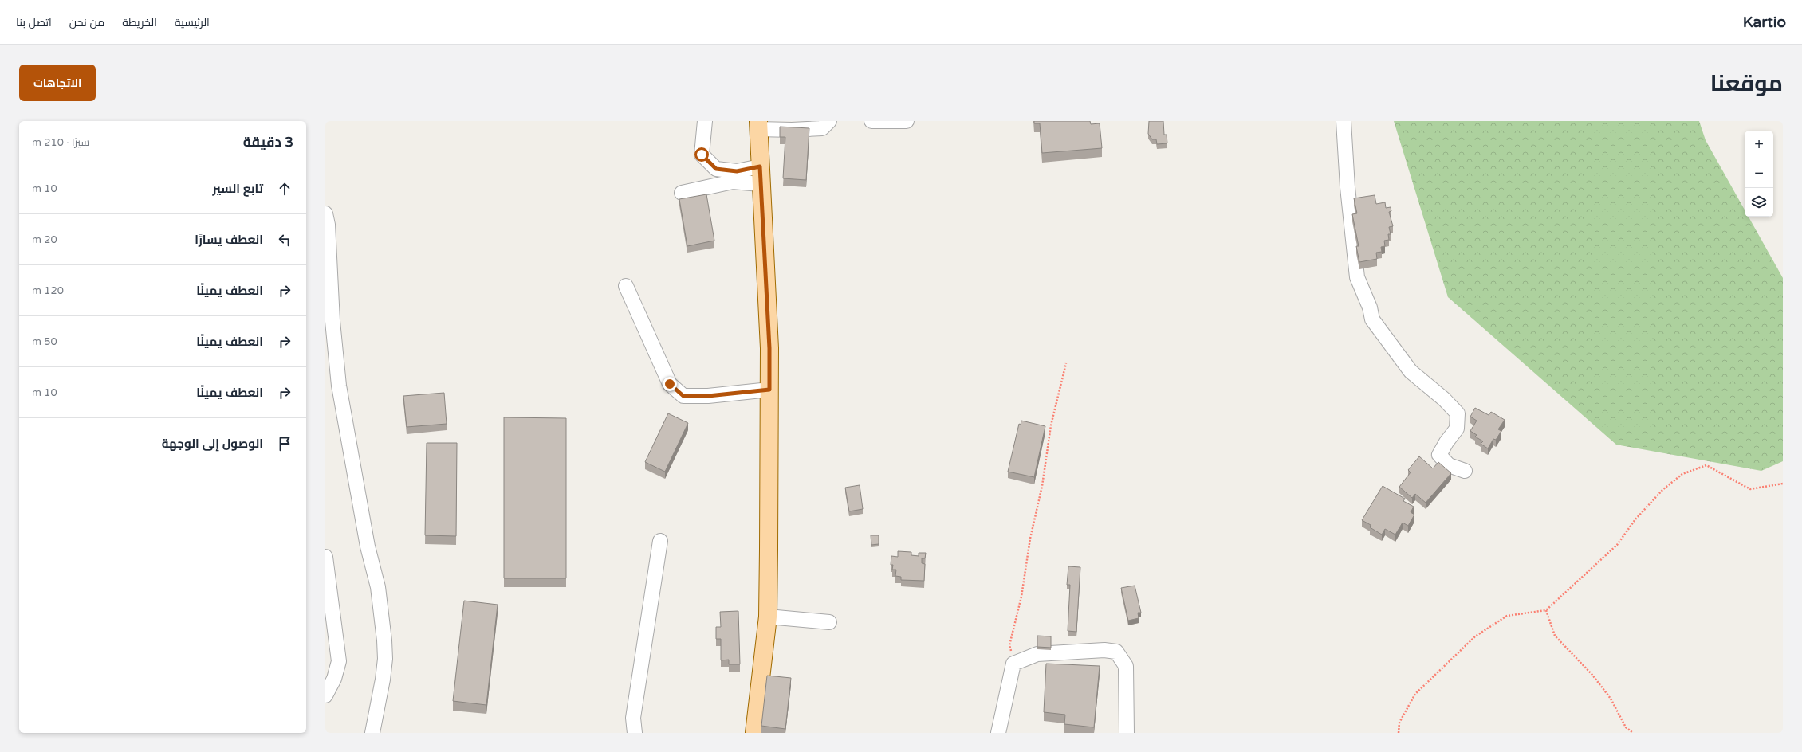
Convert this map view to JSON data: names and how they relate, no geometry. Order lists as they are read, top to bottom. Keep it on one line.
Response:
{"page":{"header":"Kartio","nav":["الرئيسية","الخريطة","من نحن","اتصل بنا"],"title":"موقعنا","buttons":"الاتجاهات","heading":["3 دقيقة","سيرًا · 210 m"],"map_buttons":["+","−"],"list":[["تابع السير","10 m"],["انعطف يسارًا","20 m"],["انعطف يمينًا","120 m"],["انعطف يمينًا","50 m"],["انعطف يمينًا","10 m"],"الوصول إلى الوجهة"]}}
